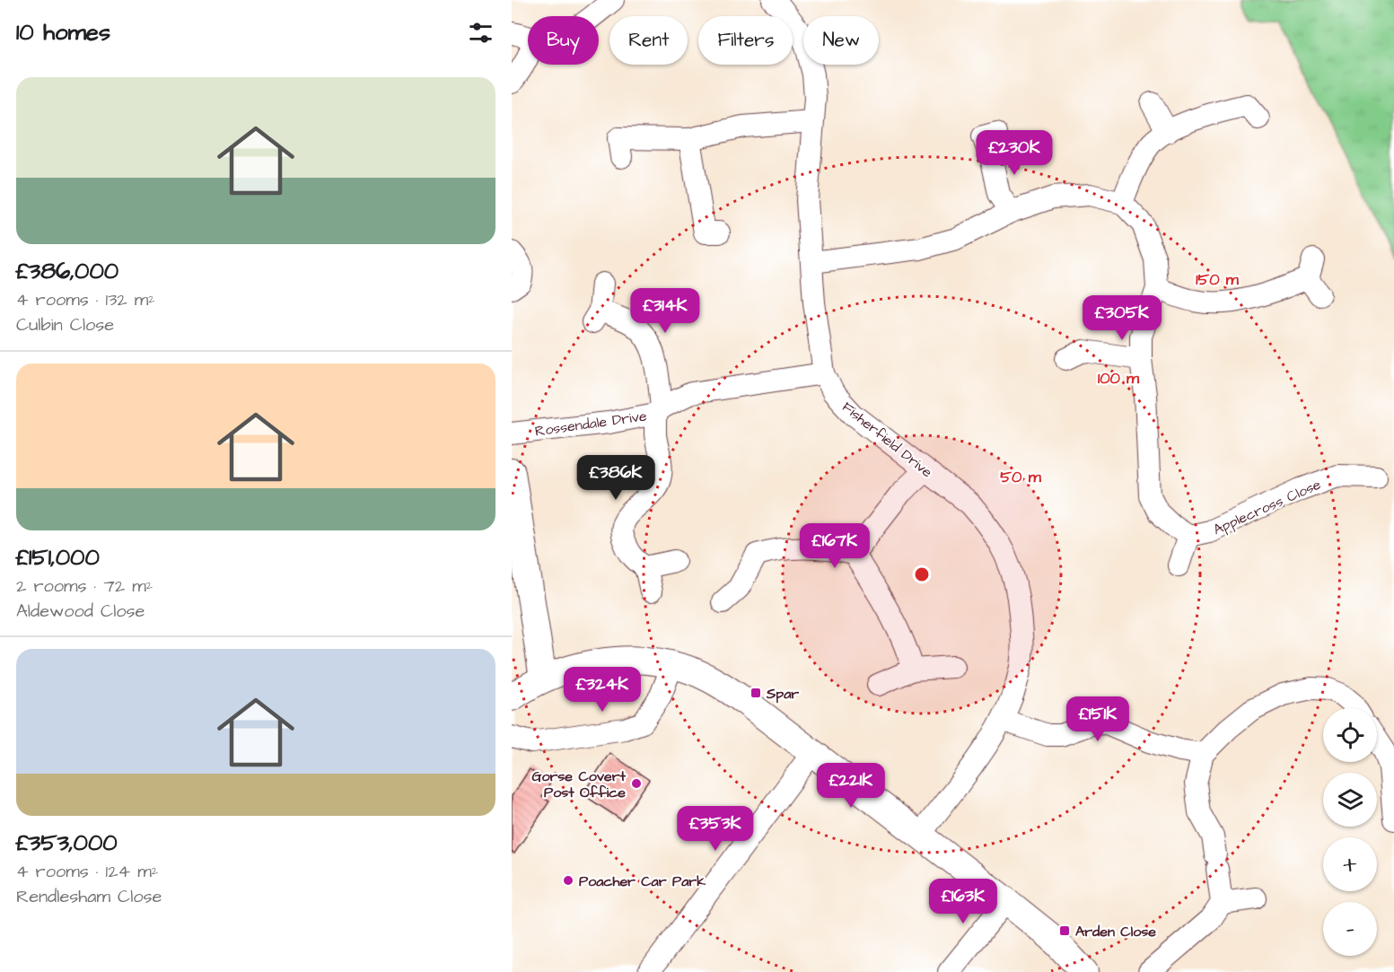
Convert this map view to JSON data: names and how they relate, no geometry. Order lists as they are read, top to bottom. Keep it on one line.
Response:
{"streets":{"street":["Rossendale Drive","Fisherfield Drive","Applecross Close"]},"crossings":[["Rossendale Drive","Fisherfield Drive"]],"places":{"transit":["Spar","Arden Close"],"other":["Gorse Covert Post Office","Poacher Car Park"]},"page":{"heading":"10 homes","chip":["Buy","Rent","Filters","New"],"list":[{"name":"£386,000","note":"4 rooms · 132 m² · Culbin Close"},{"name":"£151,000","note":"2 rooms · 72 m² · Aldewood Close"},{"name":"£353,000","note":"4 rooms · 124 m² · Rendlesham Close"}],"price":["£230K","£314K","£305K","£386K","£167K","£324K","£151K","£221K","£353K","£163K"],"map_buttons":["+","−"]},"rings":["150 m","100 m","50 m"]}
